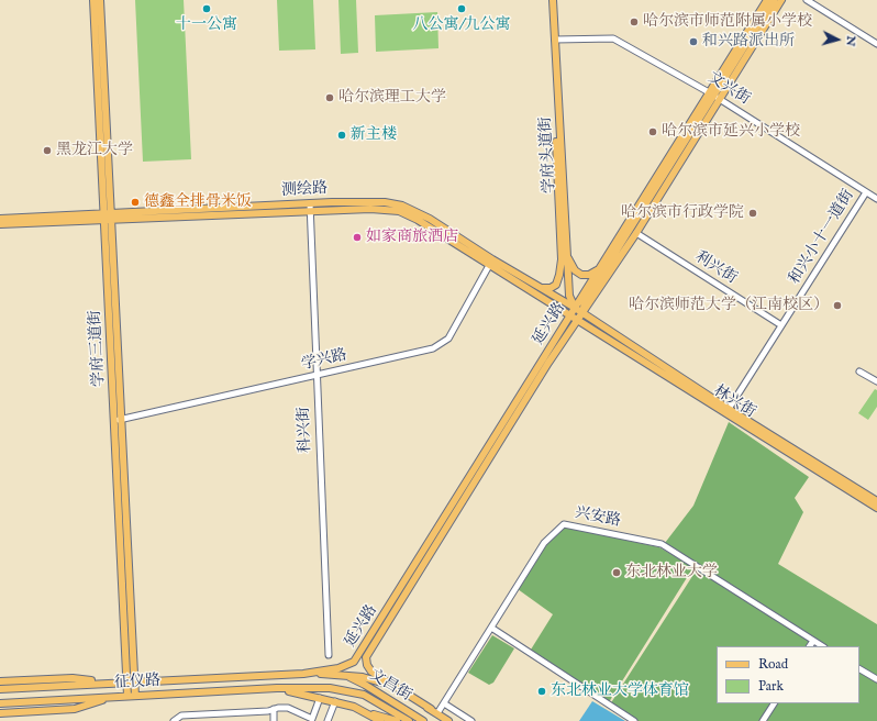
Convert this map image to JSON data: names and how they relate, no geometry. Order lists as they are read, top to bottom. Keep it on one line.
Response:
{"streets":{"main road":["学府头道街","测绘路","延兴路","学府三道街","林兴街","征仪路","文昌街"],"street":["文兴街","和兴小十一道街","利兴街","学兴路","科兴街","兴安路"]},"crossings":[["文兴街","学府头道街"],["文兴街","和兴小十一道街"],["文兴街","延兴路"],["学府头道街","测绘路"],["学府头道街","延兴路"],["测绘路","延兴路"],["测绘路","学府三道街"],["测绘路","学兴路"],["测绘路","林兴街"],["测绘路","科兴街"],["和兴小十一道街","利兴街"],["和兴小十一道街","林兴街"],["利兴街","延兴路"],["延兴路","林兴街"],["学府三道街","学兴路"],["学府三道街","征仪路"],["学兴路","科兴街"],["征仪路","文昌街"]],"places":["十一公寓","八公寓/九公寓","哈尔滨市师范附属小学校","和兴路派出所","哈尔滨理工大学","哈尔滨市延兴小学校","新主楼","黑龙江大学","德鑫全排骨米饭","哈尔滨市行政学院","如家商旅酒店","哈尔滨师范大学（江南校区）","东北林业大学","东北林业大学体育馆"],"legend":["Road","Park"],"north":"right"}
